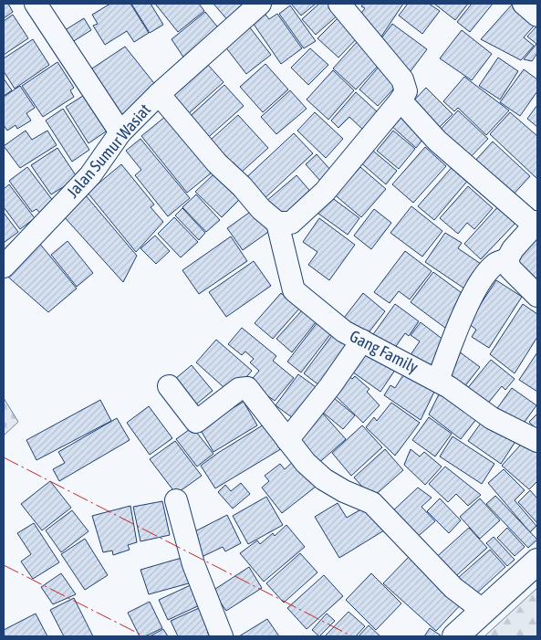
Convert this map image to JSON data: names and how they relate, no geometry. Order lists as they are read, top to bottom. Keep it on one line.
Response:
{"streets":{"street":["Jalan Sumur Wasiat","Gang Family"]}}
